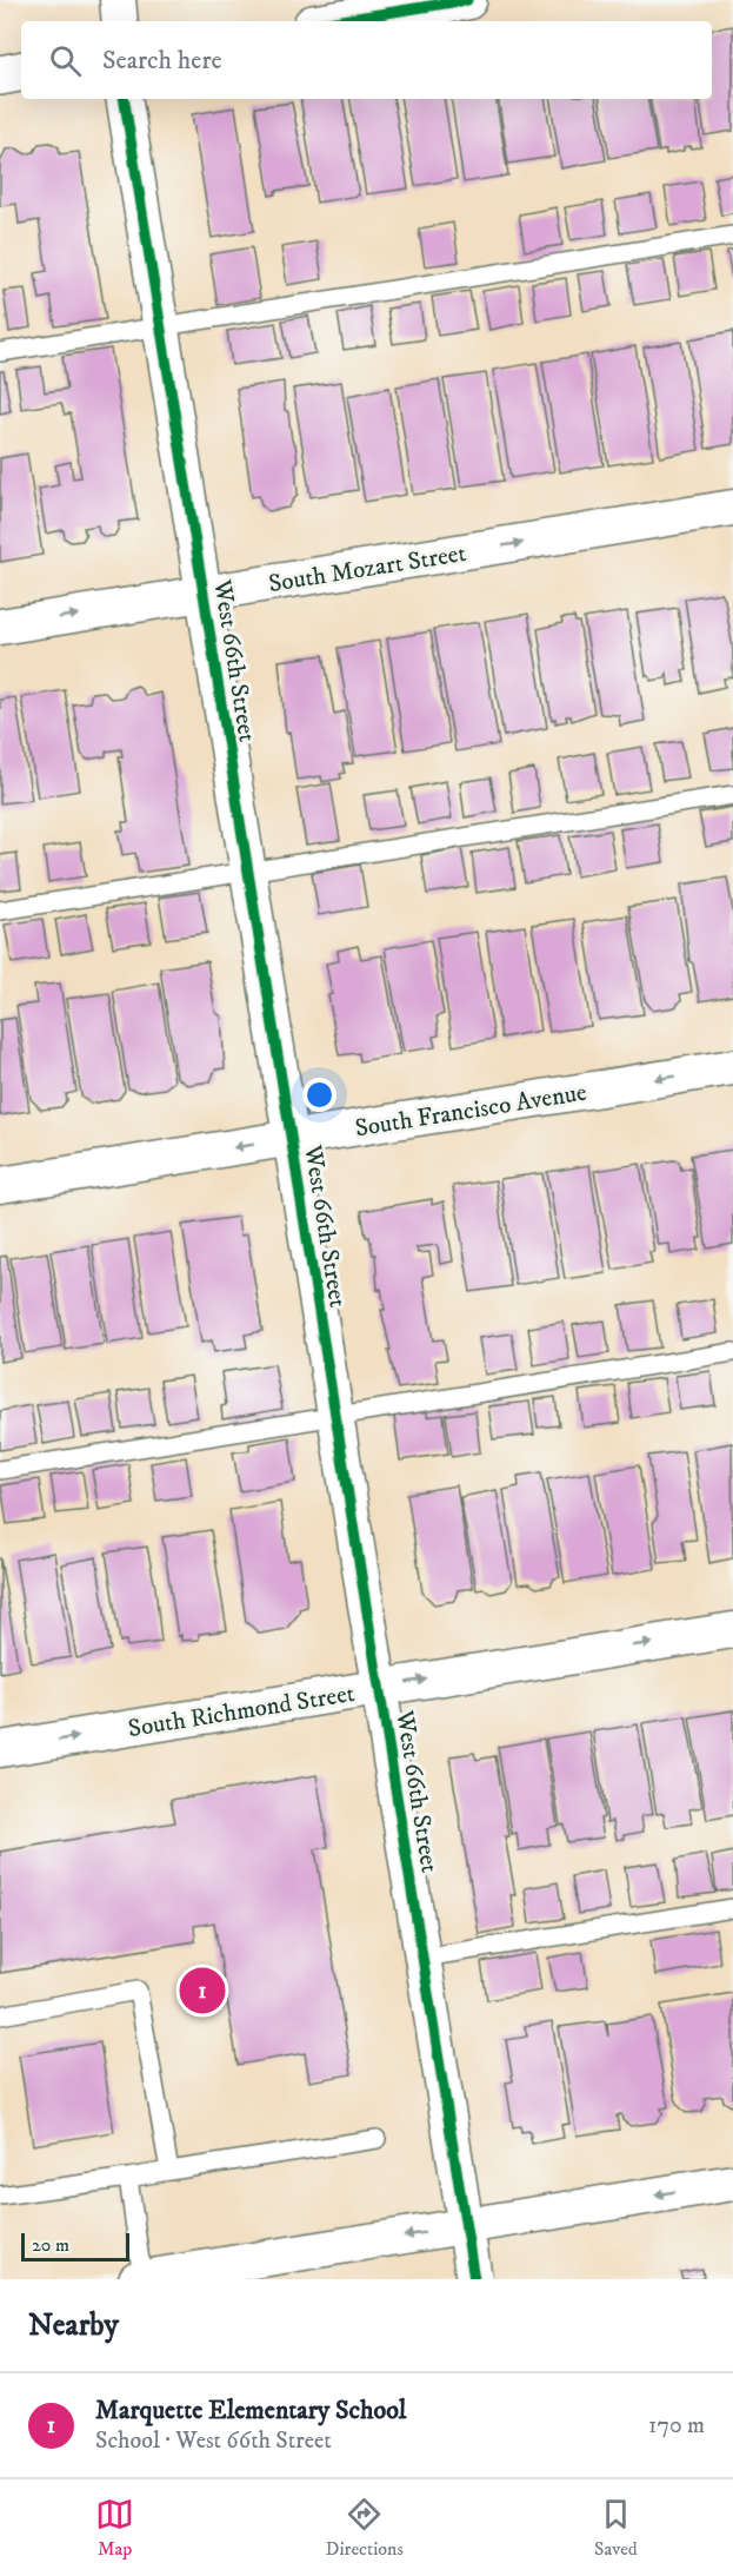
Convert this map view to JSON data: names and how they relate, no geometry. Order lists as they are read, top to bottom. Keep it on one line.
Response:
{"streets":{"street":["South Mozart Street","West 66th Street","South Francisco Avenue","South Richmond Street"]},"crossings":[["South Mozart Street","West 66th Street"],["West 66th Street","South Francisco Avenue"],["West 66th Street","South Richmond Street"]],"one_way":["South Mozart Street","South Francisco Avenue","South Richmond Street"],"scale_bar":"20 m","page":{"search":"Search here","pins":"1","scale":"20 m","heading":"Nearby","list":[{"mark":"1","name":"Marquette Elementary School","note":"School · West 66th Street","value":"170 m"}],"nav":["Map","Directions","Saved"]}}
